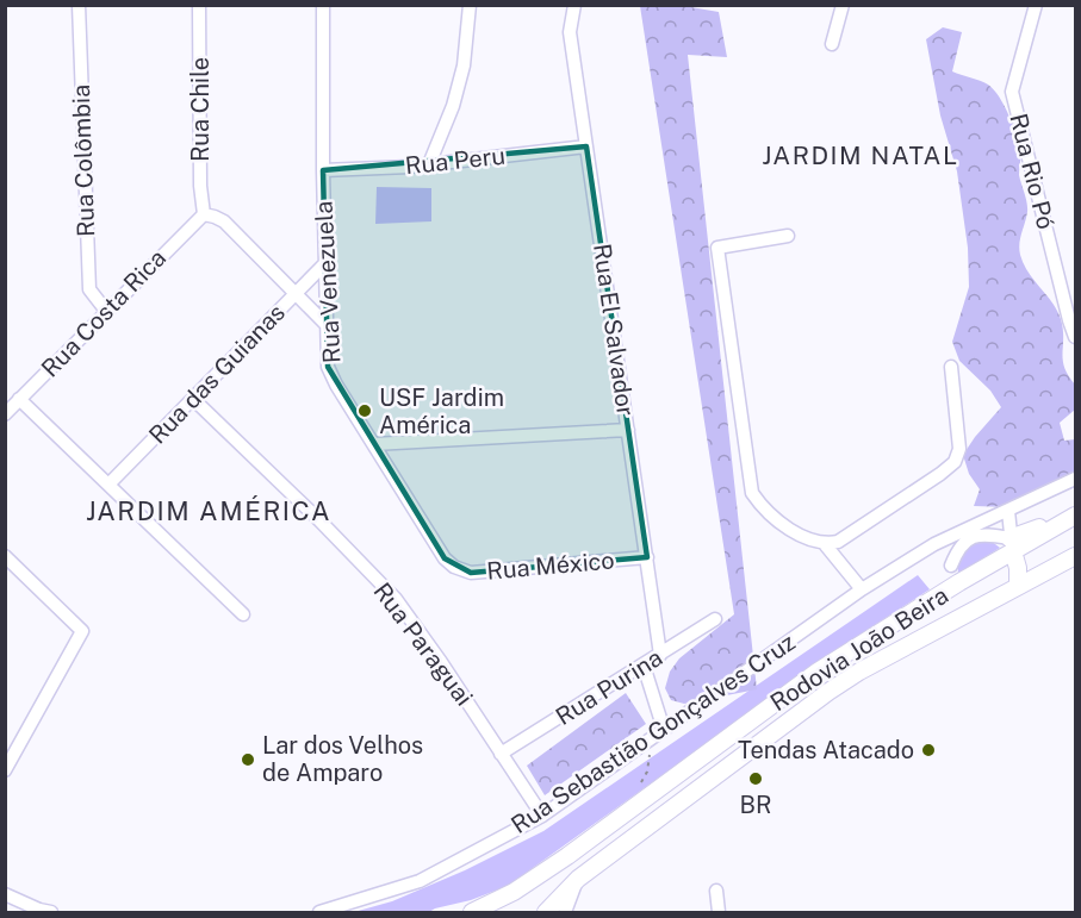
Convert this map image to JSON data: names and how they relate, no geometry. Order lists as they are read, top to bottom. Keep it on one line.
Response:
{"streets":{"main road":["Rodovia João Beira"],"street":["Rua Chile","Rua Colômbia","Rua Peru","Rua Rio Pó","Rua Venezuela","Rua Costa Rica","Rua El Salvador","Rua das Guianas","Rua México","Rua Paraguai","Rua Purina","Rua Sebastião Gonçalves Cruz"]},"crossings":[["Rua Chile","Rua Costa Rica"],["Rua Colômbia","Rua Costa Rica"],["Rua Peru","Rua Venezuela"],["Rua Peru","Rua El Salvador"],["Rua Venezuela","Rua das Guianas"],["Rua Venezuela","Rua México"],["Rua El Salvador","Rua México"],["Rua El Salvador","Rua Purina"],["Rua das Guianas","Rua Paraguai"],["Rua Paraguai","Rua Purina"],["Rua Paraguai","Rua Sebastião Gonçalves Cruz"]],"districts":["JARDIM NATAL","JARDIM AMÉRICA"],"places":["USF Jardim América","Tendas Atacado","Lar dos Velhos de Amparo","BR"]}
